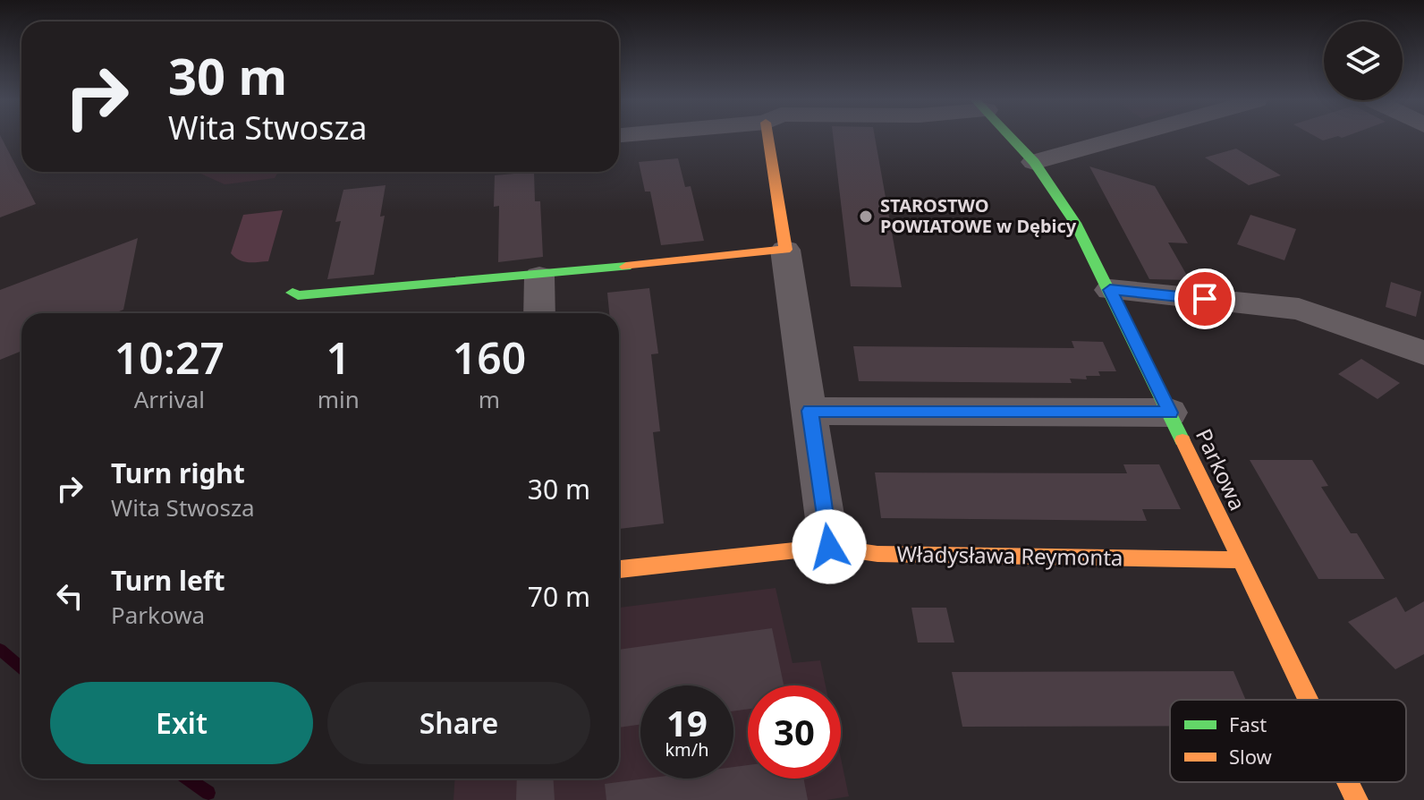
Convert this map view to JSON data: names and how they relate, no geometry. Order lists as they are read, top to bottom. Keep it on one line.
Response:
{"streets":{"street":["Parkowa","Władysława Reymonta"]},"crossings":[["Parkowa","Władysława Reymonta"]],"places":["STAROSTWO POWIATOWE w Dębicy"],"legend":["Fast","Slow"],"page":{"turn":["30 m","Wita Stwosza"],"eta":["10:27","Arrival","1","min","160","m"],"list":[{"name":"Turn right","note":"Wita Stwosza","value":"30 m"},{"name":"Turn left","note":"Parkowa","value":"70 m"}],"buttons":["Exit","Share"],"speed":"19 km/h","limit":"30"}}
